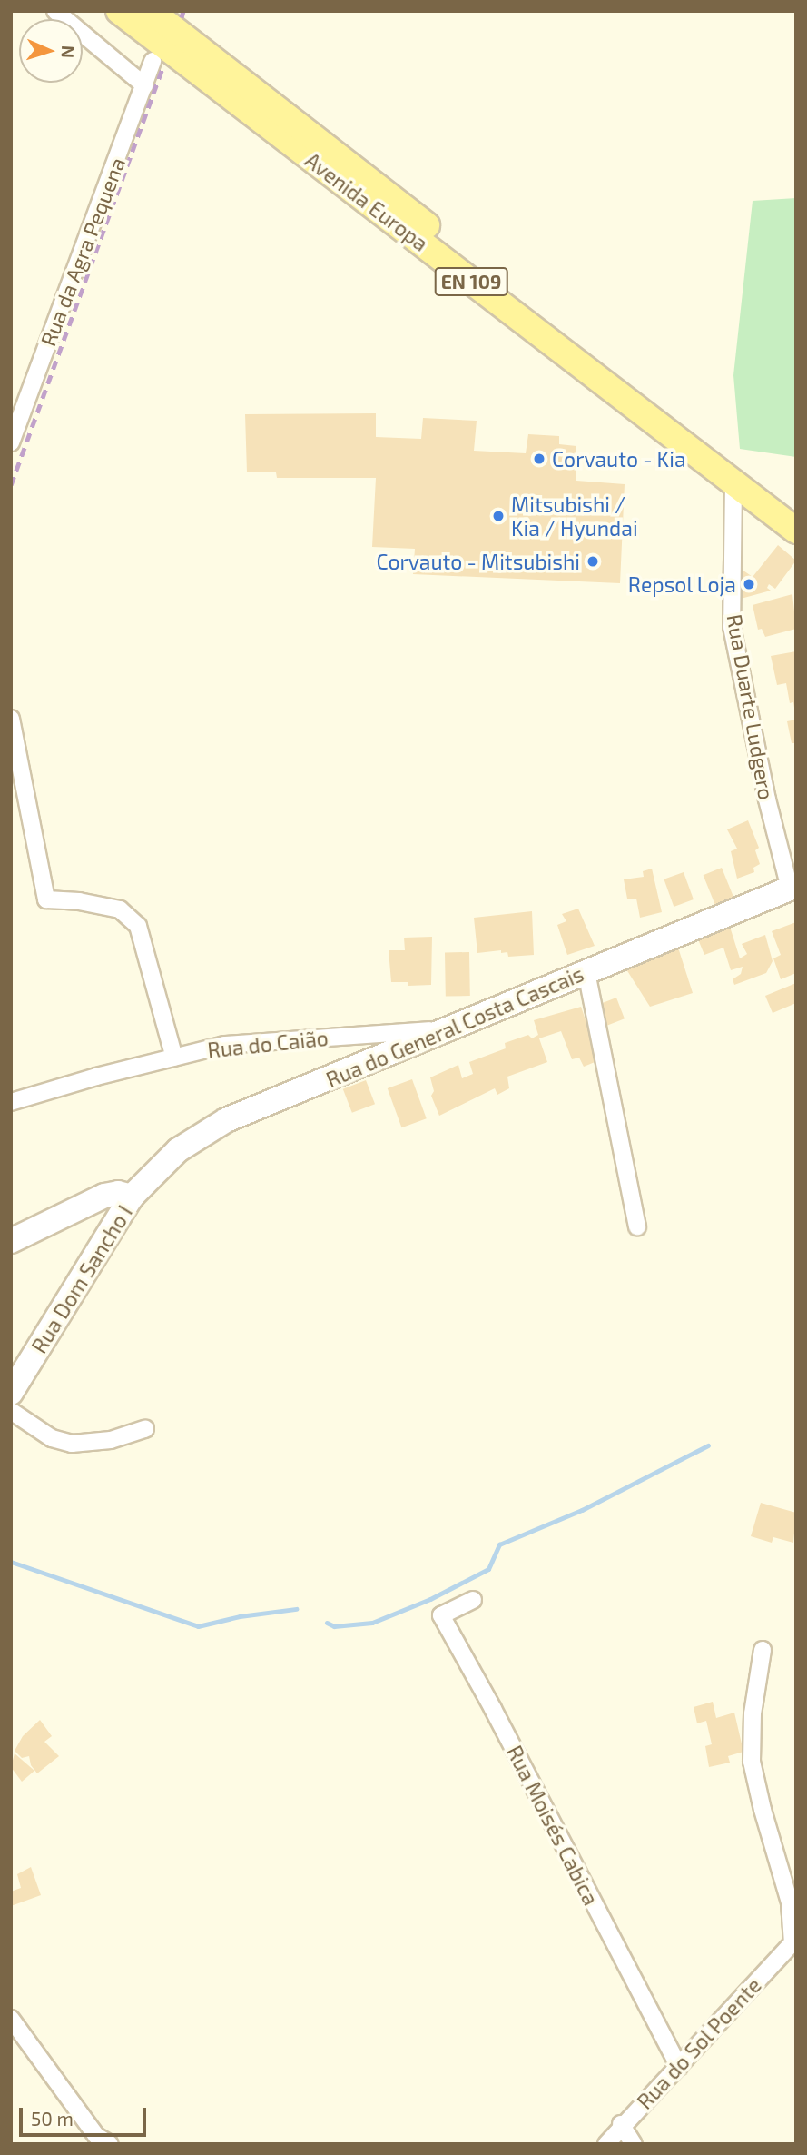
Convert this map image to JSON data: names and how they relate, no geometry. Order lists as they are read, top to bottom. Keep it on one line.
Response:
{"streets":{"main road":["Avenida Europa","EN 109","Rua do General Costa Cascais","Rua Dom Sancho I"],"street":["Rua da Agra Pequena","Rua Duarte Ludgero","Rua do Caião","Rua Moisés Cabica","Rua do Sol Poente"]},"crossings":[["Avenida Europa","Rua Duarte Ludgero"],["Rua Duarte Ludgero","Rua do General Costa Cascais"],["Rua do General Costa Cascais","Rua do Caião"],["Rua do General Costa Cascais","Rua Dom Sancho I"],["Rua Moisés Cabica","Rua do Sol Poente"]],"places":["Corvauto - Kia","Mitsubishi / Kia / Hyundai","Corvauto - Mitsubishi","Repsol Loja"],"scale_bar":"50 m","north":"right"}
